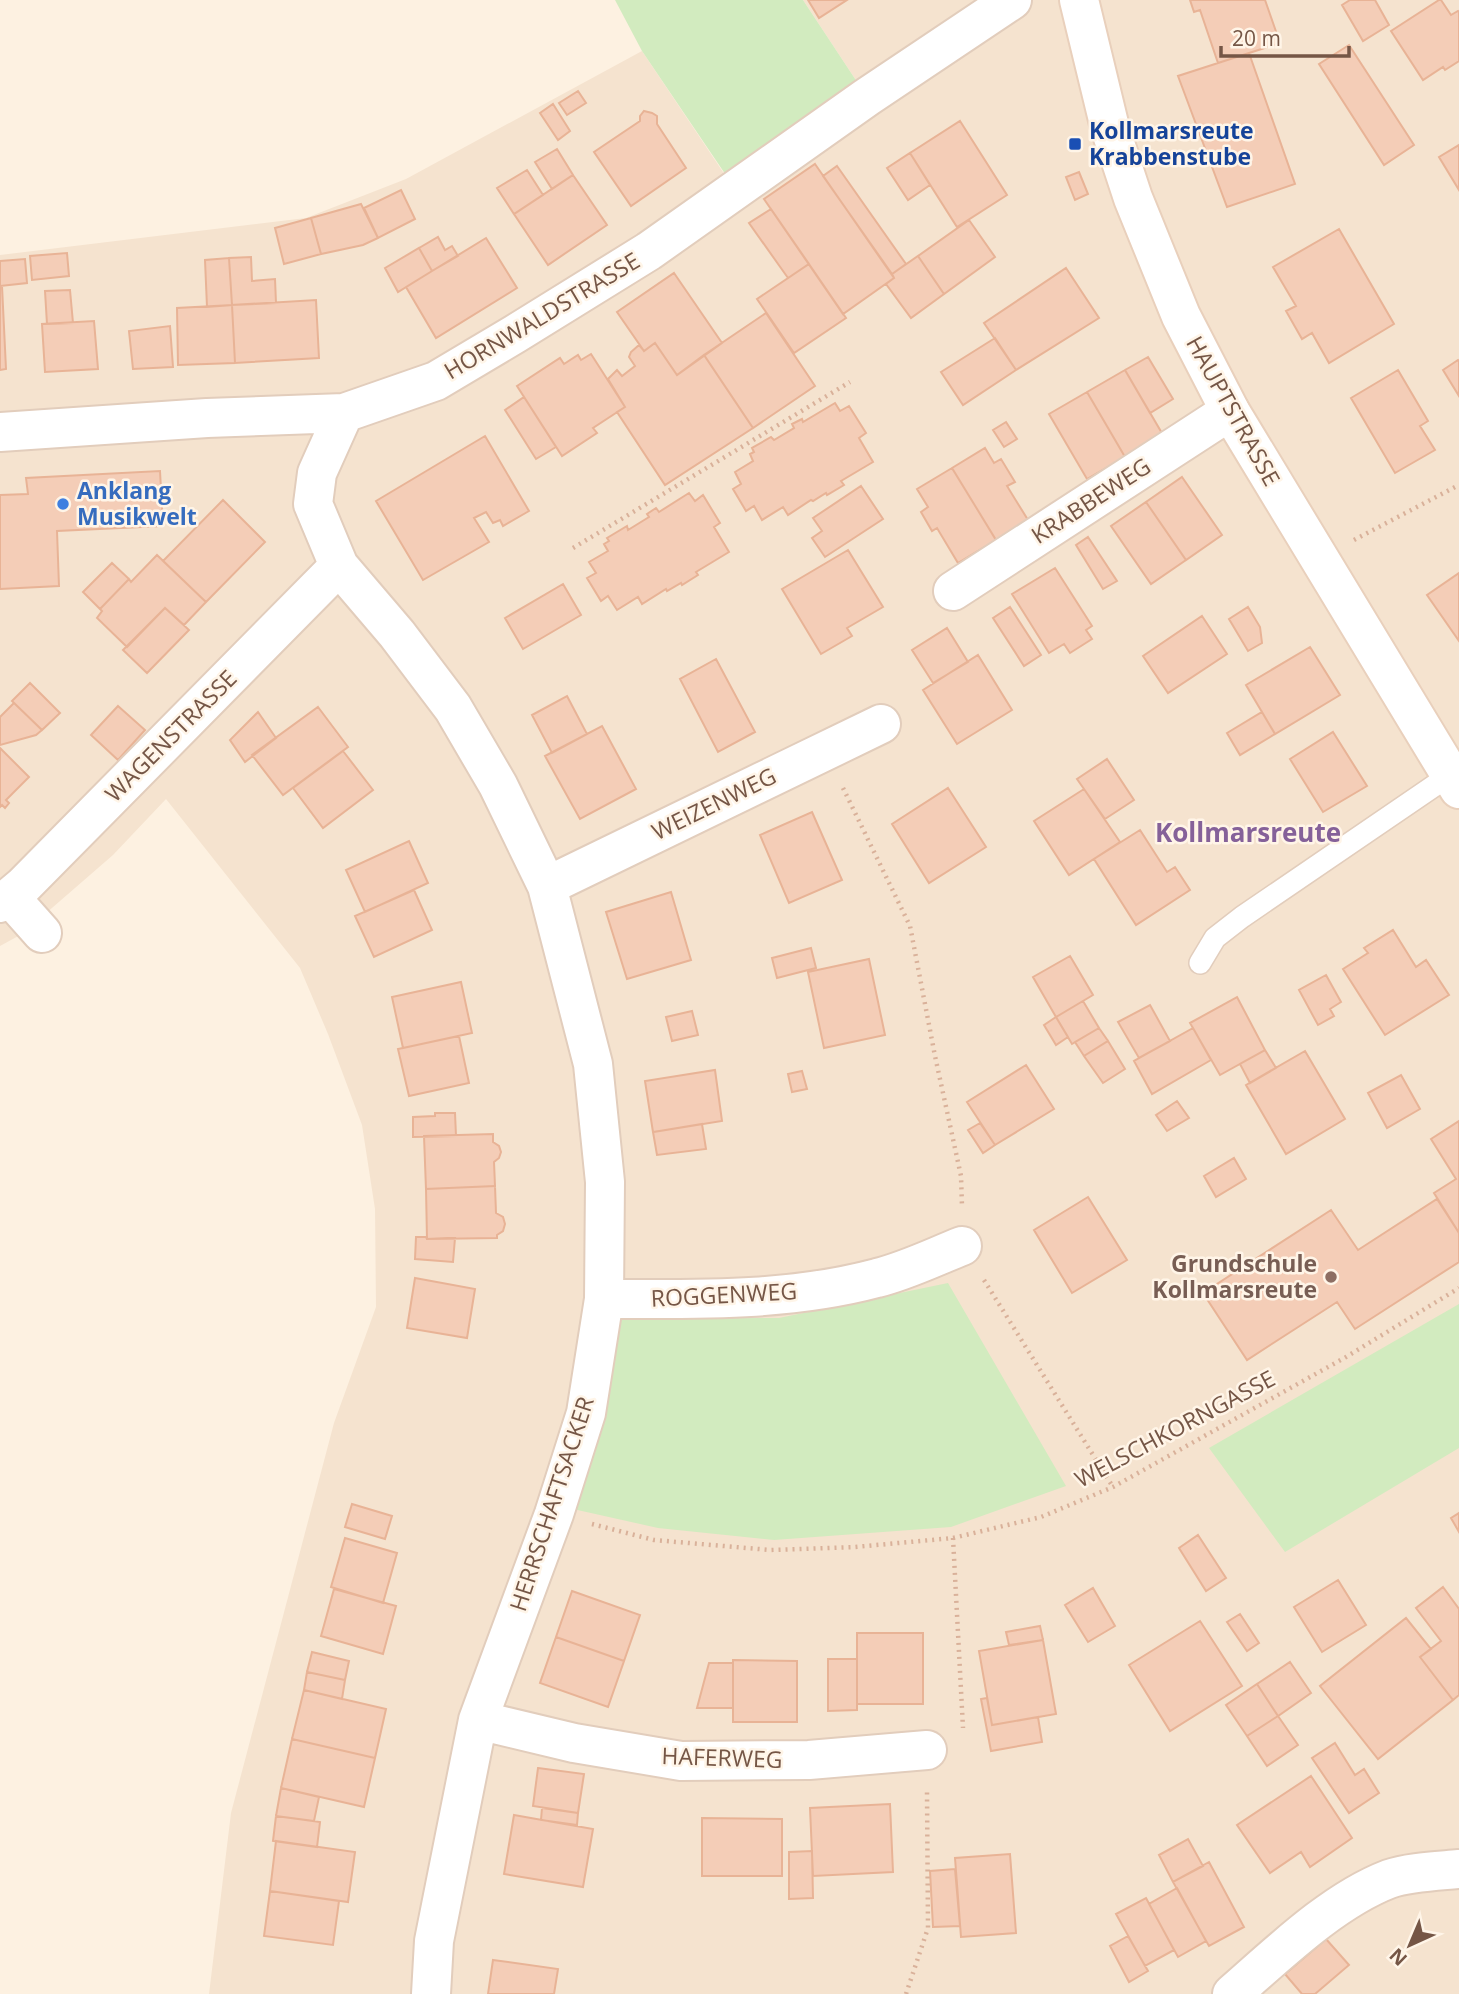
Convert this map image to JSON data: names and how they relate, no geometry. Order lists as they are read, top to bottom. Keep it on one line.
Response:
{"streets":{"street":["HORNWALDSTRASSE","HAUPTSTRASSE","KRABBEWEG","WAGENSTRASSE","WEIZENWEG","ROGGENWEG","HERRSCHAFTSACKER","HAFERWEG"],"path":["WELSCHKORNGASSE"]},"crossings":[["HORNWALDSTRASSE","HERRSCHAFTSACKER"],["HAUPTSTRASSE","KRABBEWEG"],["WAGENSTRASSE","HERRSCHAFTSACKER"],["WEIZENWEG","HERRSCHAFTSACKER"],["ROGGENWEG","HERRSCHAFTSACKER"],["WELSCHKORNGASSE","HERRSCHAFTSACKER"],["HERRSCHAFTSACKER","HAFERWEG"]],"districts":["Kollmarsreute"],"places":{"transit":["Kollmarsreute Krabbenstube"],"other":["Anklang Musikwelt","Grundschule Kollmarsreute"]},"scale_bar":"20 m","north":"bottom left"}
